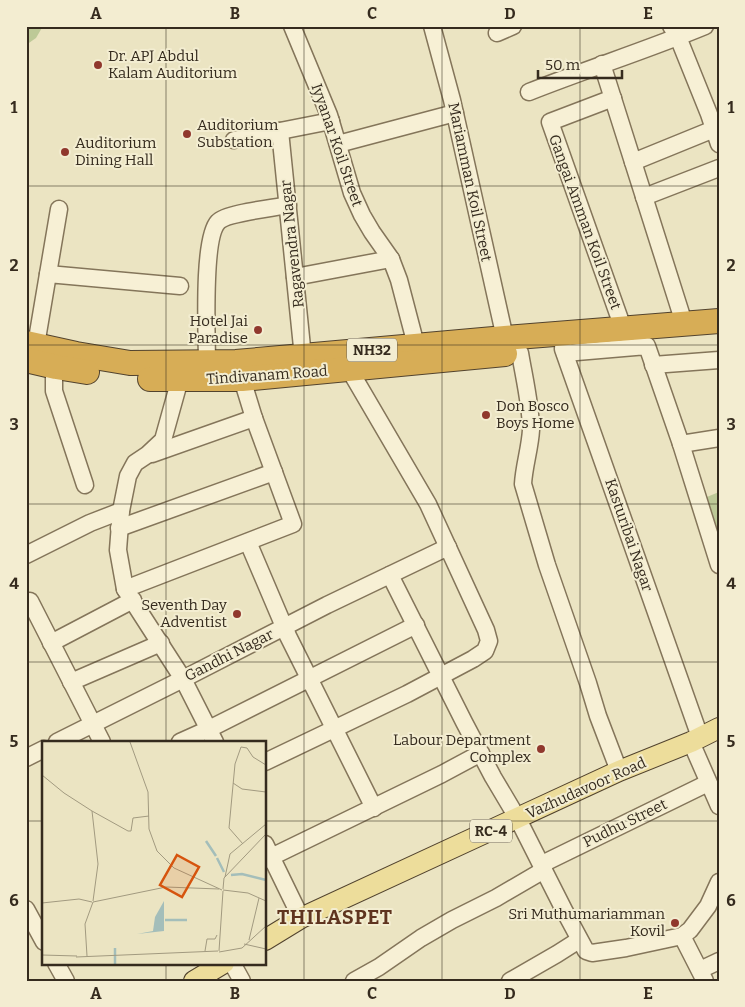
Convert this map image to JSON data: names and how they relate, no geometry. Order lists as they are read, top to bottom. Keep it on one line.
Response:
{"streets":{"highway":["NH32","Tindivanam Road"],"main road":["Vazhudavoor Road","RC-4"],"street":["Iyyanar Koil Street","Mariamman Koil Street","Gangai Amman Koil Street","Ragavendra Nagar","Kasturibai Nagar","Gandhi Nagar","Pudhu Street"]},"crossings":[["Iyyanar Koil Street","NH32"],["Mariamman Koil Street","NH32"],["Mariamman Koil Street","Tindivanam Road"],["Mariamman Koil Street","Vazhudavoor Road"],["Gangai Amman Koil Street","NH32"],["Ragavendra Nagar","NH32"],["NH32","Tindivanam Road"],["NH32","Kasturibai Nagar"],["Kasturibai Nagar","Vazhudavoor Road"],["Kasturibai Nagar","Pudhu Street"]],"districts":["THILASPET"],"places":["Dr. APJ Abdul Kalam Auditorium","Auditorium Substation","Auditorium Dining Hall","Hotel Jai Paradise","Don Bosco Boys Home","Seventh Day Adventist","Labour Department Complex","Sri Muthumariamman Kovil"],"scale_bar":"50 m","grid":{"columns":["A","B","C","D","E"],"rows":["1","2","3","4","5","6"]}}
